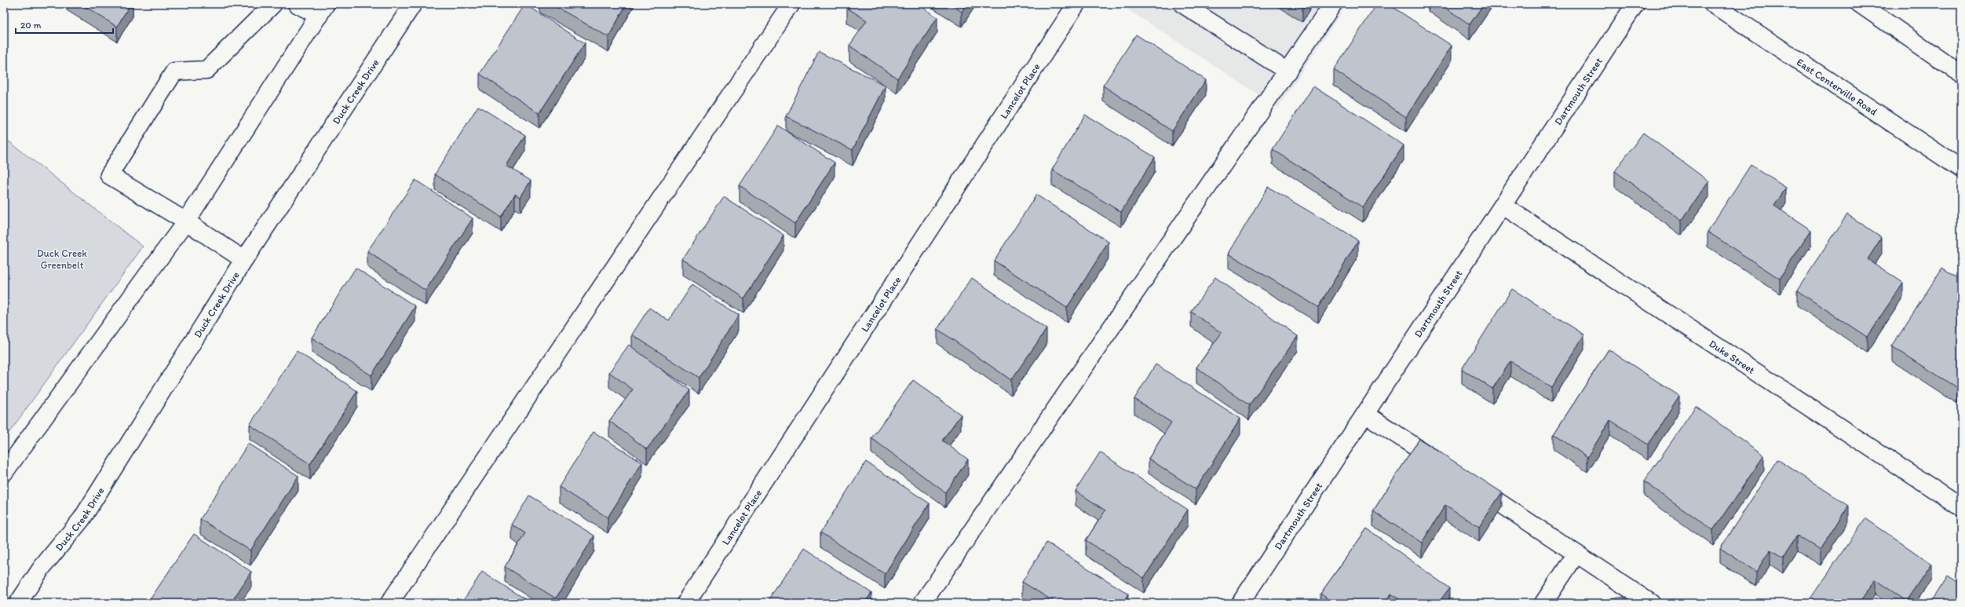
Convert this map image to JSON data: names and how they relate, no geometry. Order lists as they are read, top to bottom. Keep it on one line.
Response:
{"streets":{"street":["East Centerville Road","Lancelot Place","Duck Creek Drive","Dartmouth Street","Duke Street"]},"crossings":[["Dartmouth Street","Duke Street"]],"parks":["Duck Creek Greenbelt"],"scale_bar":"20 m"}
